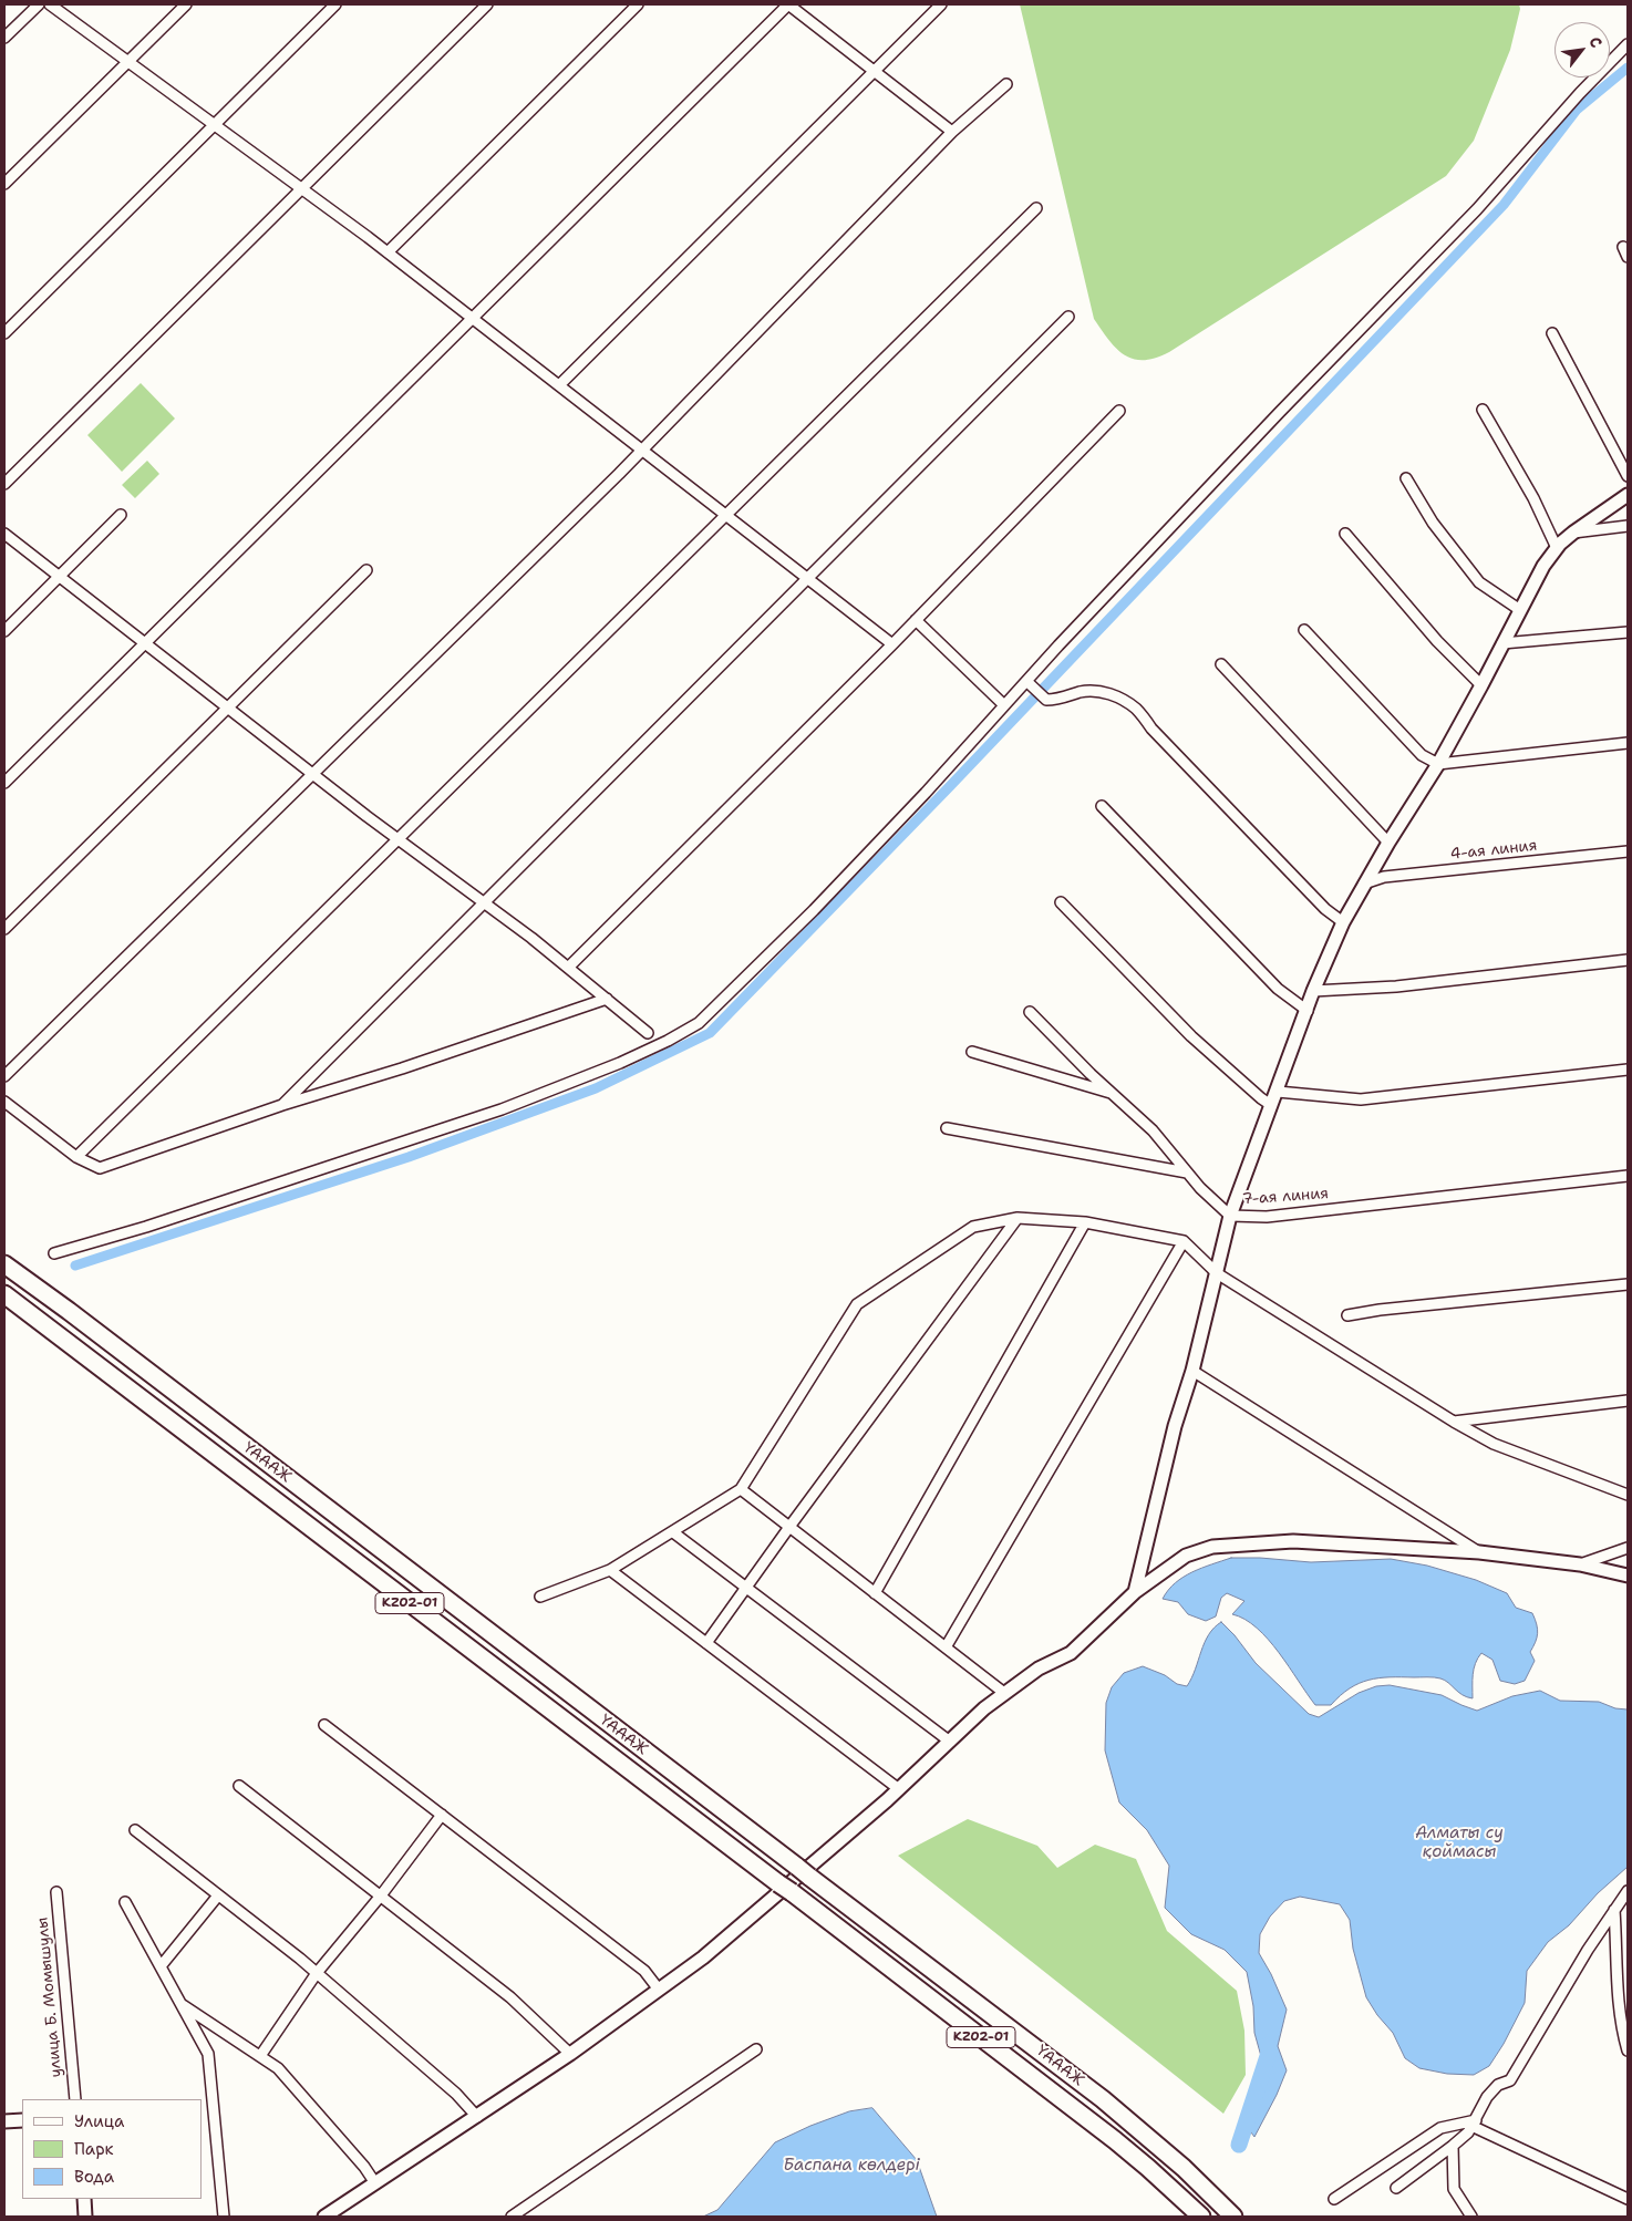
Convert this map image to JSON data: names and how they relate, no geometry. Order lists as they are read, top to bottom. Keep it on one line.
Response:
{"streets":{"highway":["ҮАААЖ","KZ02-01"],"street":["4-ая линия","7-ая линия","улица Б. Момышулы"]},"water":["Алматы су қоймасы","Баспана көлдері"],"legend":["Улица","Парк","Вода"],"north":"top right"}
